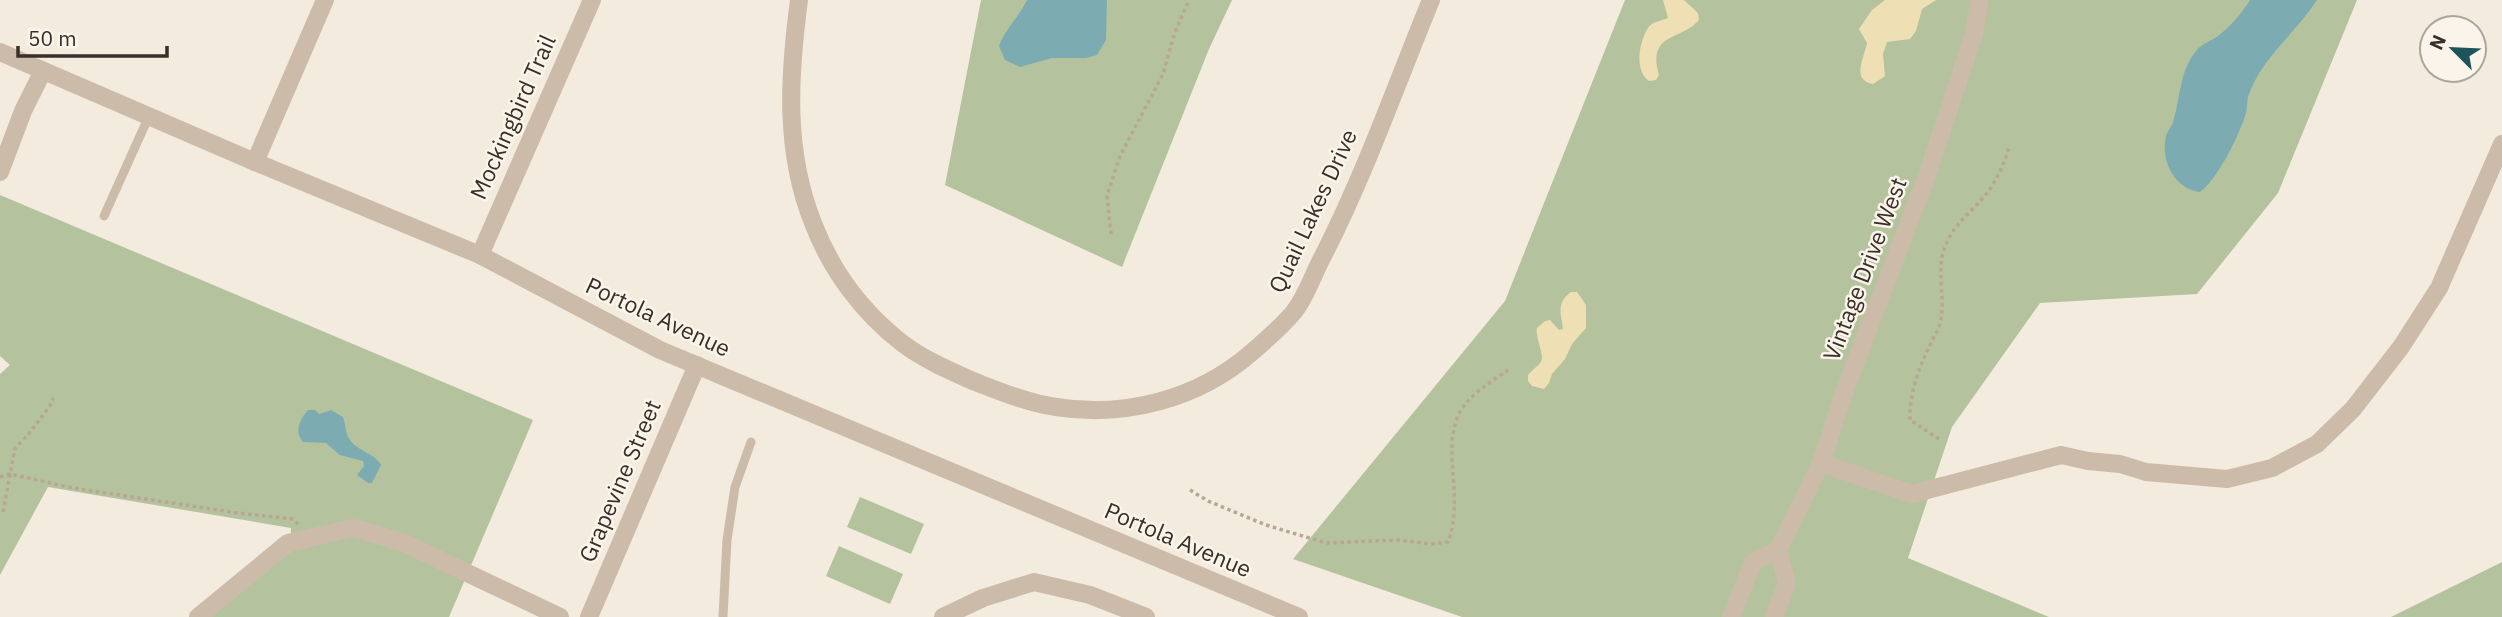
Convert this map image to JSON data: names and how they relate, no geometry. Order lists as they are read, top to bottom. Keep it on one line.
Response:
{"streets":{"street":["Mockingbird Trail","Quail Lakes Drive","Vintage Drive West","Portola Avenue","Grapevine Street"]},"crossings":[["Mockingbird Trail","Portola Avenue"],["Portola Avenue","Grapevine Street"]],"scale_bar":"50 m","north":"top left"}
